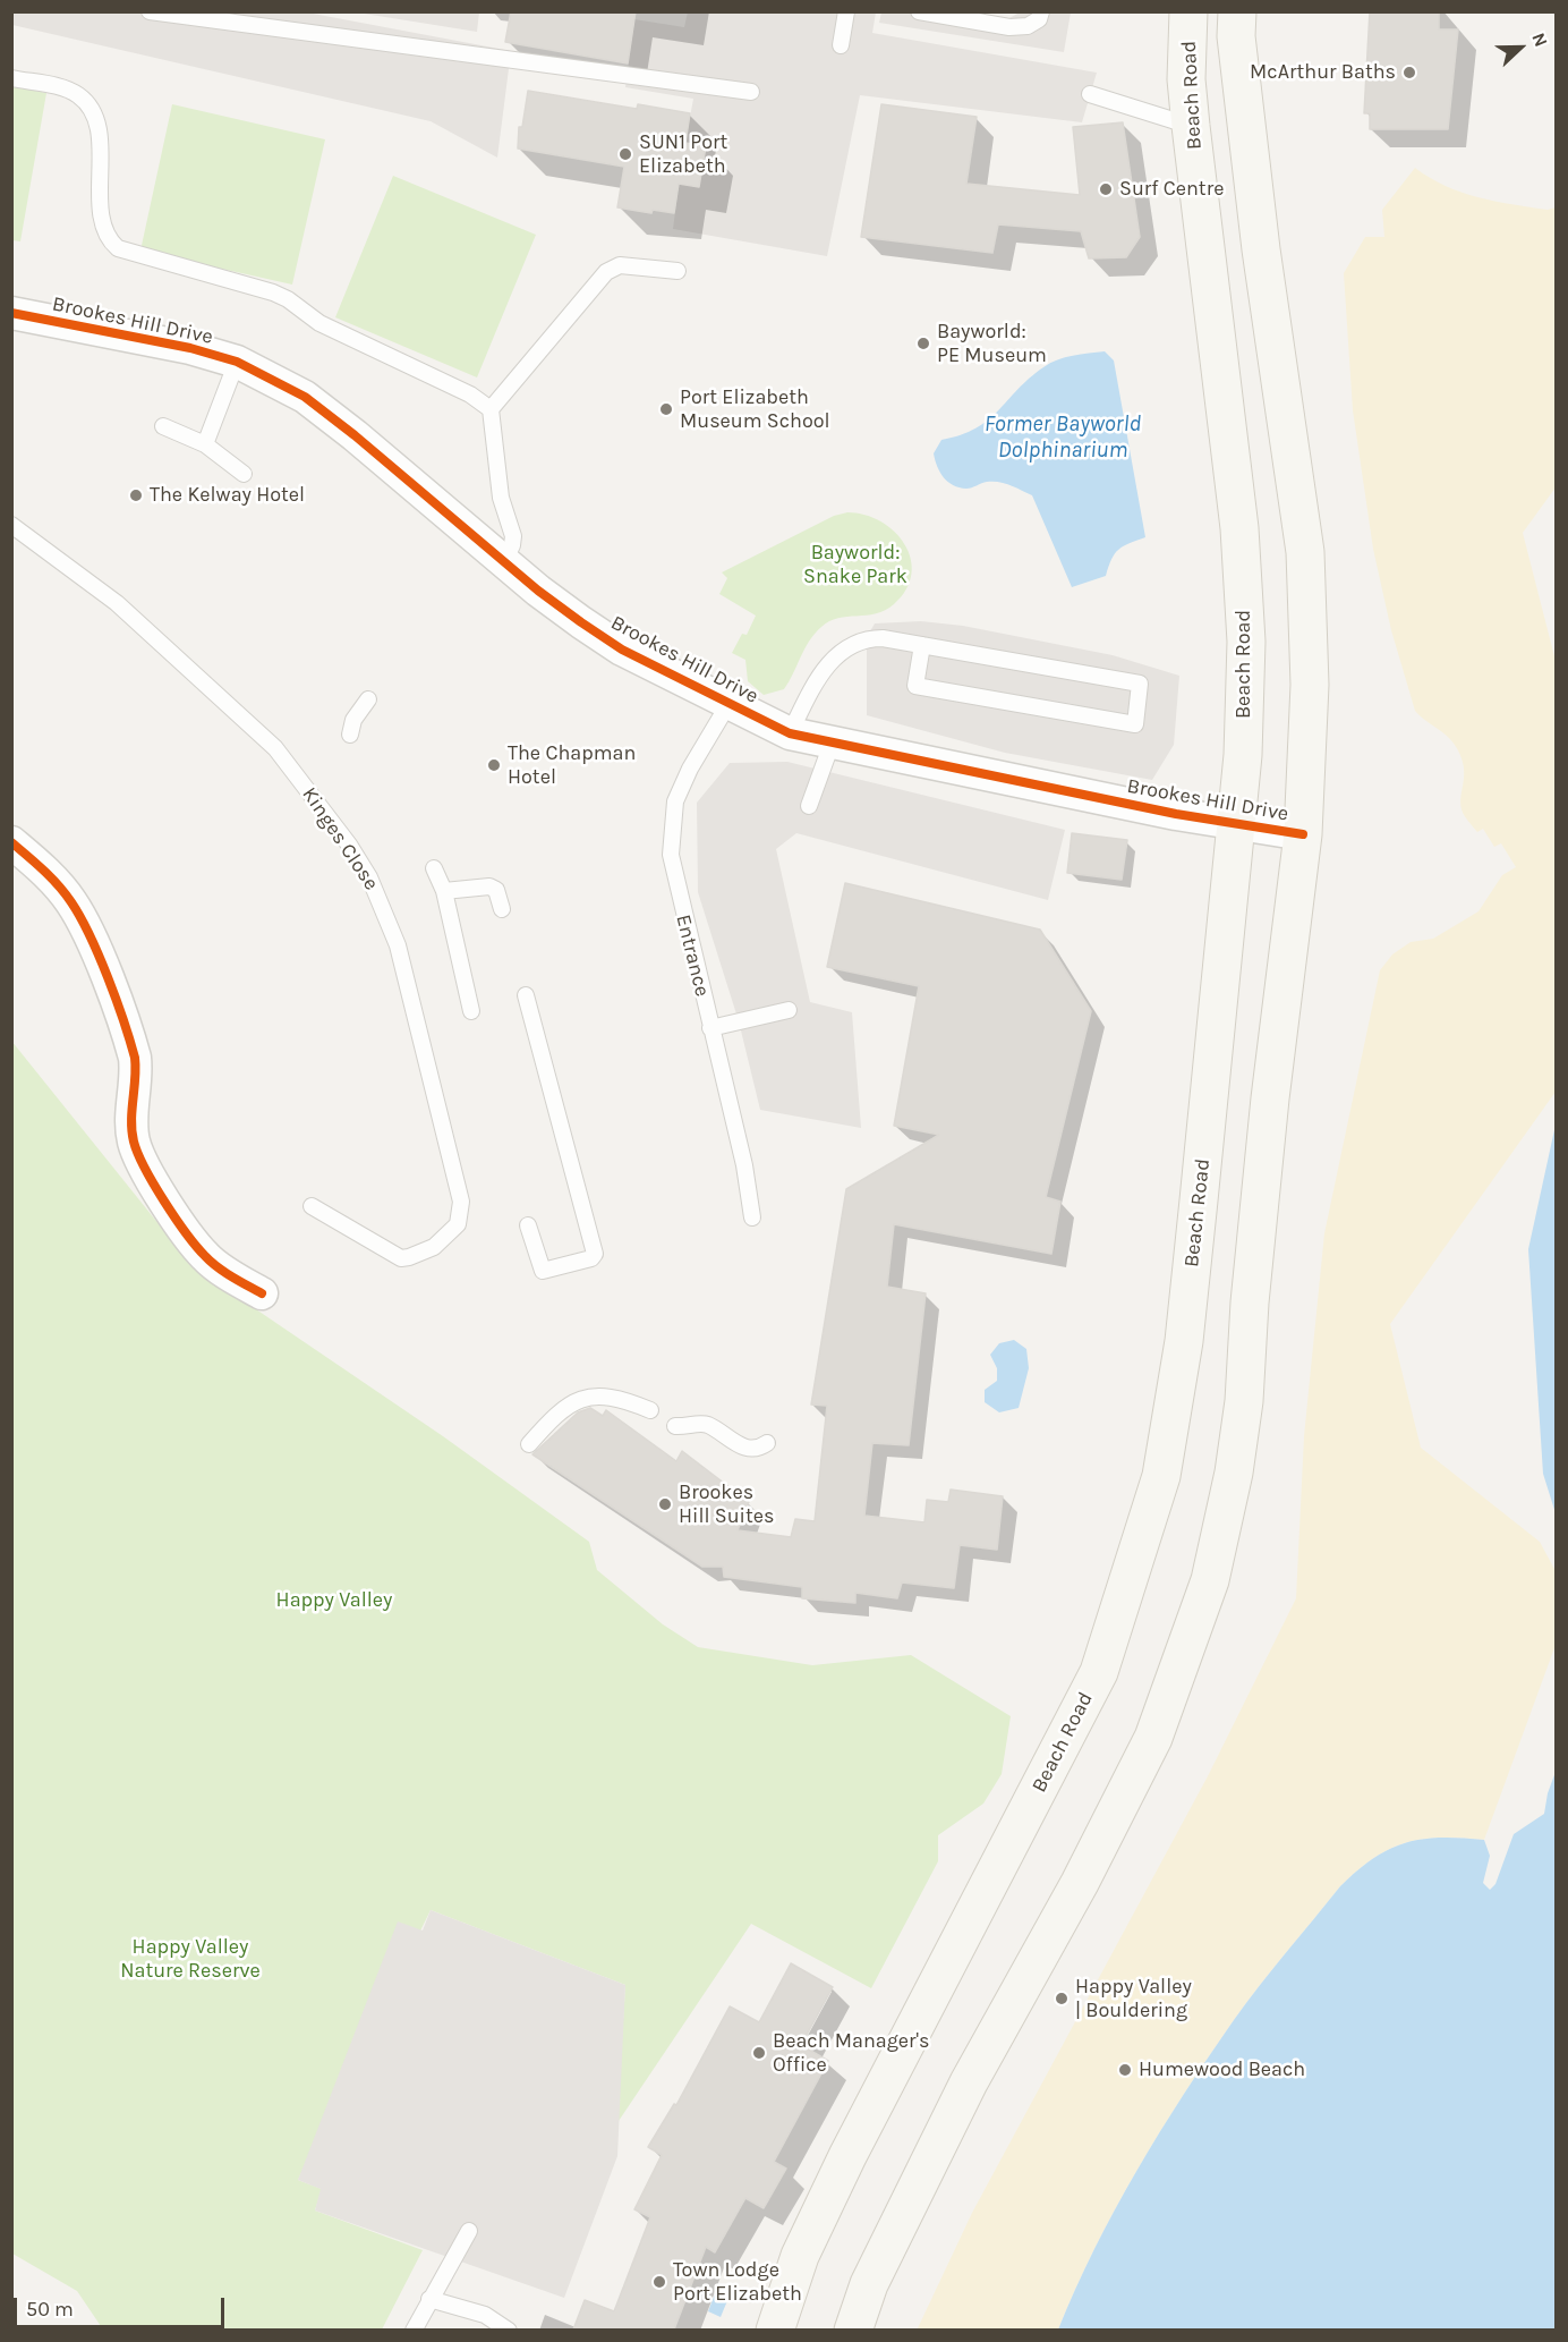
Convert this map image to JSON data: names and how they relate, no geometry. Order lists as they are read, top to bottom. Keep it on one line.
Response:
{"streets":{"main road":["Beach Road"],"street":["Brookes Hill Drive"],"lane":["Kinges Close","Entrance"]},"crossings":[["Beach Road","Brookes Hill Drive"],["Brookes Hill Drive","Entrance"]],"water":["Former Bayworld Dolphinarium"],"parks":["Bayworld: Snake Park","Happy Valley","Happy Valley Nature Reserve"],"places":["McArthur Baths","SUN1 Port Elizabeth","Surf Centre","Bayworld: PE Museum","Port Elizabeth Museum School","The Kelway Hotel","The Chapman Hotel","Brookes Hill Suites","Happy Valley | Bouldering","Beach Manager's Office","Humewood Beach","Town Lodge Port Elizabeth"],"scale_bar":"50 m","north":"right"}
